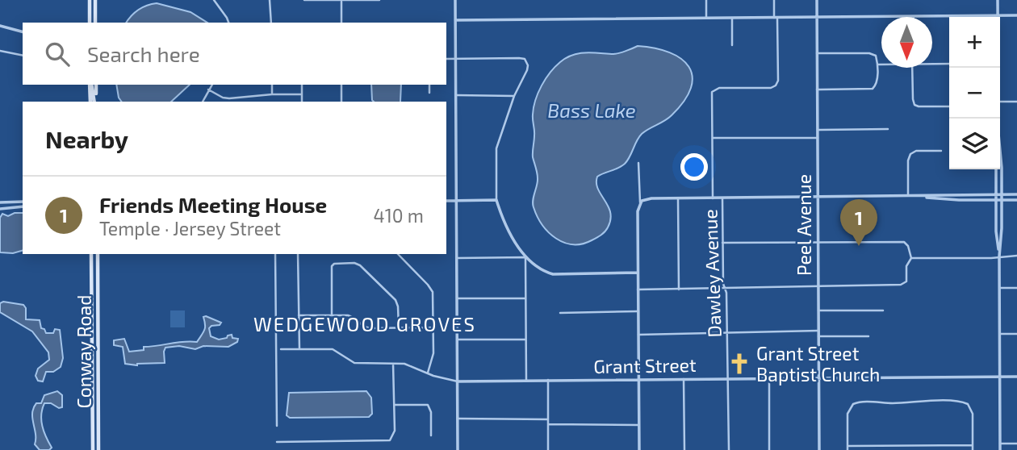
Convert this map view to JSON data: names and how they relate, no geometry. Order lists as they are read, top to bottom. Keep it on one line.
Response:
{"streets":{"main road":["Conway Road"],"street":["Peel Avenue","Dawley Avenue","Grant Street"]},"crossings":[["Peel Avenue","Grant Street"],["Dawley Avenue","Grant Street"]],"districts":["WEDGEWOOD GROVES"],"water":["Bass Lake"],"places":{"church":["Grant Street Baptist Church"]},"north":"bottom","page":{"map_buttons":["+","−"],"search":"Search here","heading":"Nearby","list":[{"mark":"1","name":"Friends Meeting House","note":"Temple · Jersey Street","value":"410 m"}],"pins":"1"}}
